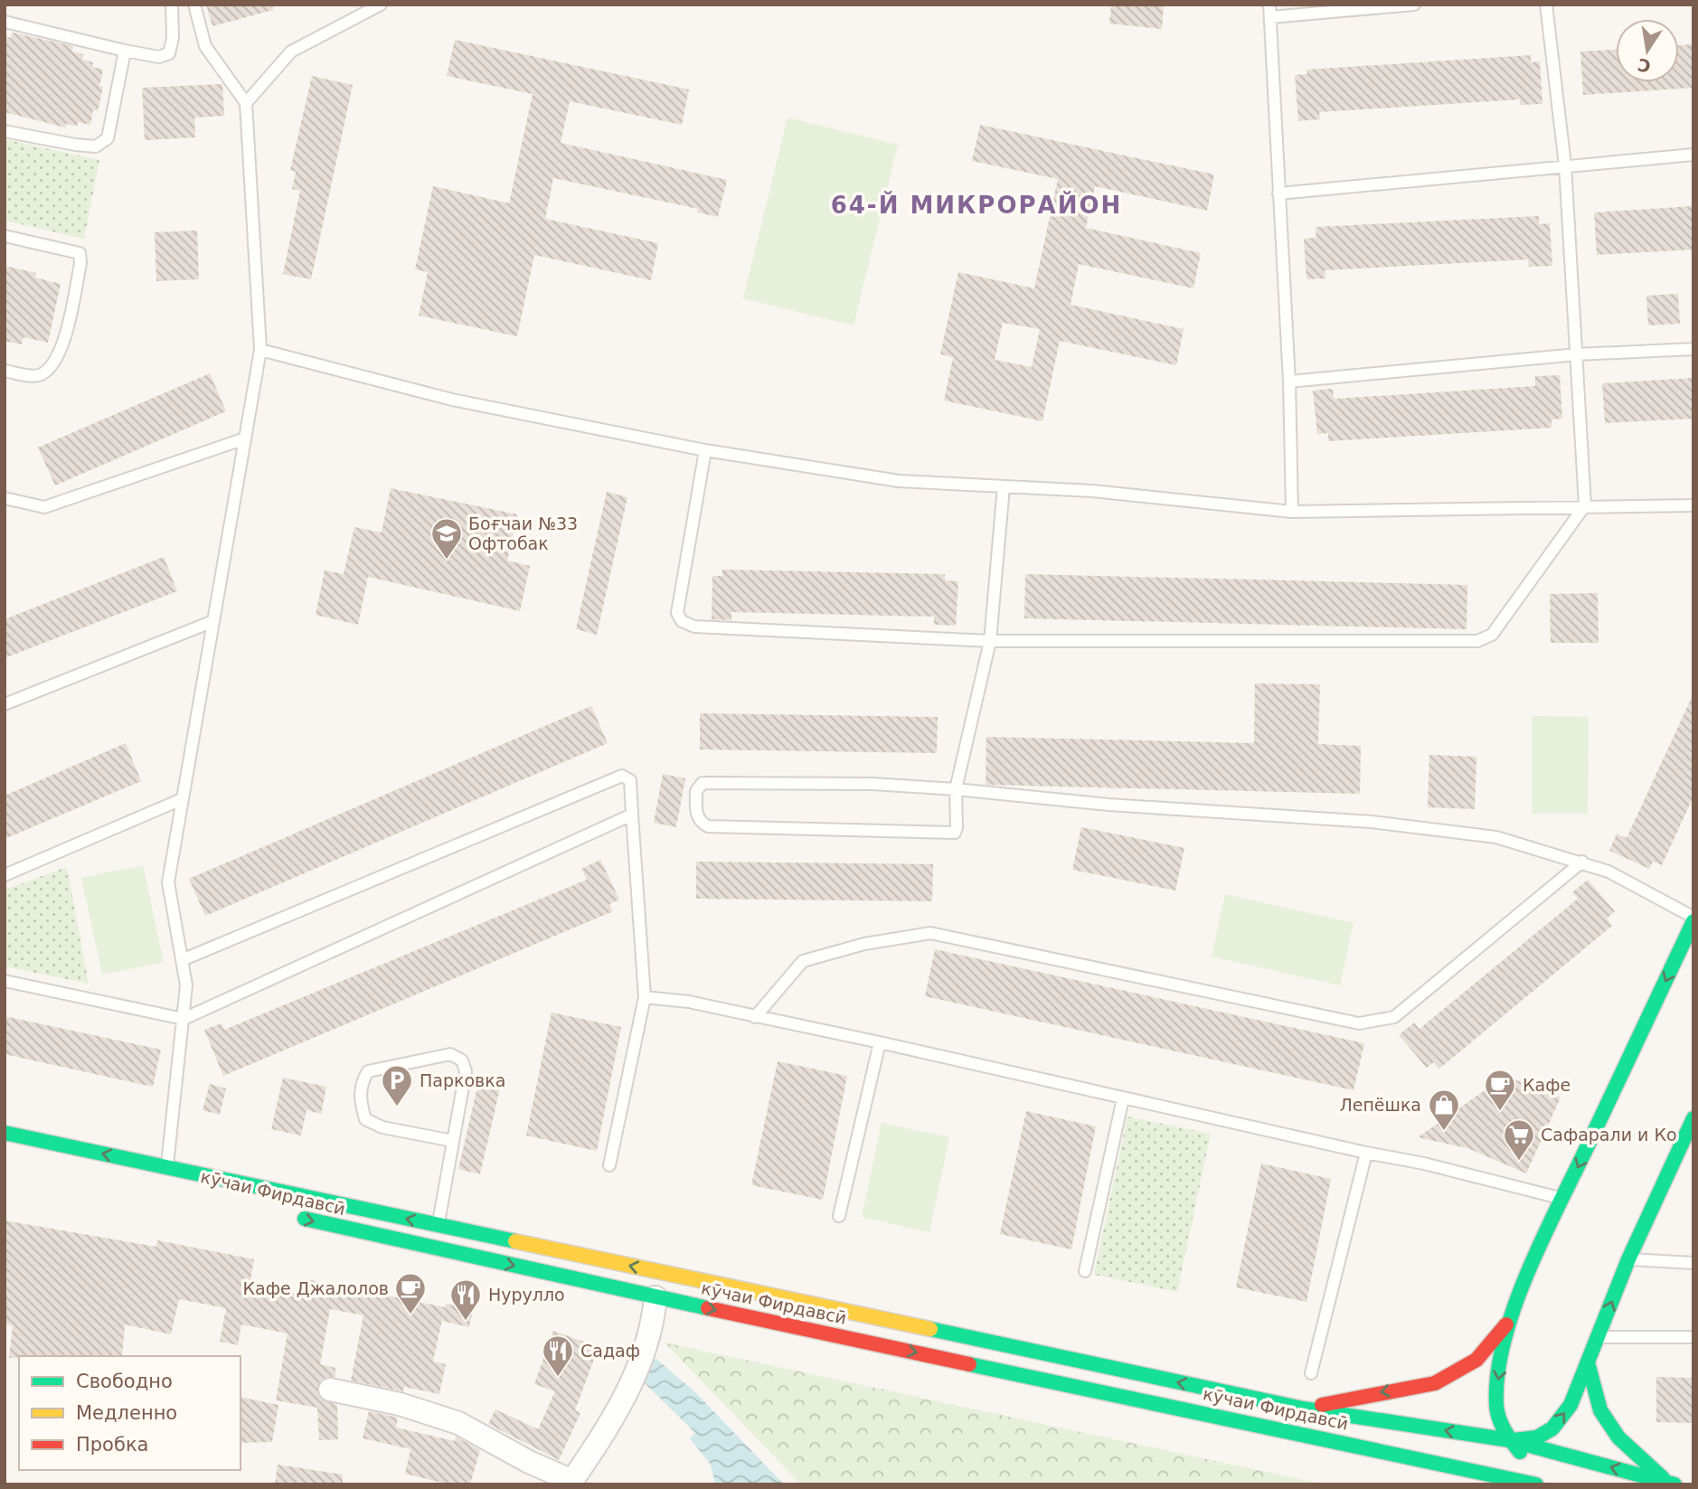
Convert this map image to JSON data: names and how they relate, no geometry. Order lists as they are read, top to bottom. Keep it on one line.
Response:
{"streets":{"street":["кӯчаи Фирдавсӣ"]},"districts":["64-Й МИКРОРАЙОН"],"places":{"school or university":["Боғчаи №33 Офтобак"],"parking":["Парковка"],"cafe":["Кафе","Кафе Джалолов"],"shop":["Лепёшка"],"supermarket":["Сафарали и Ко"],"restaurant":["Нурулло","Садаф"]},"legend":["Свободно","Медленно","Пробка"],"north":"bottom"}
